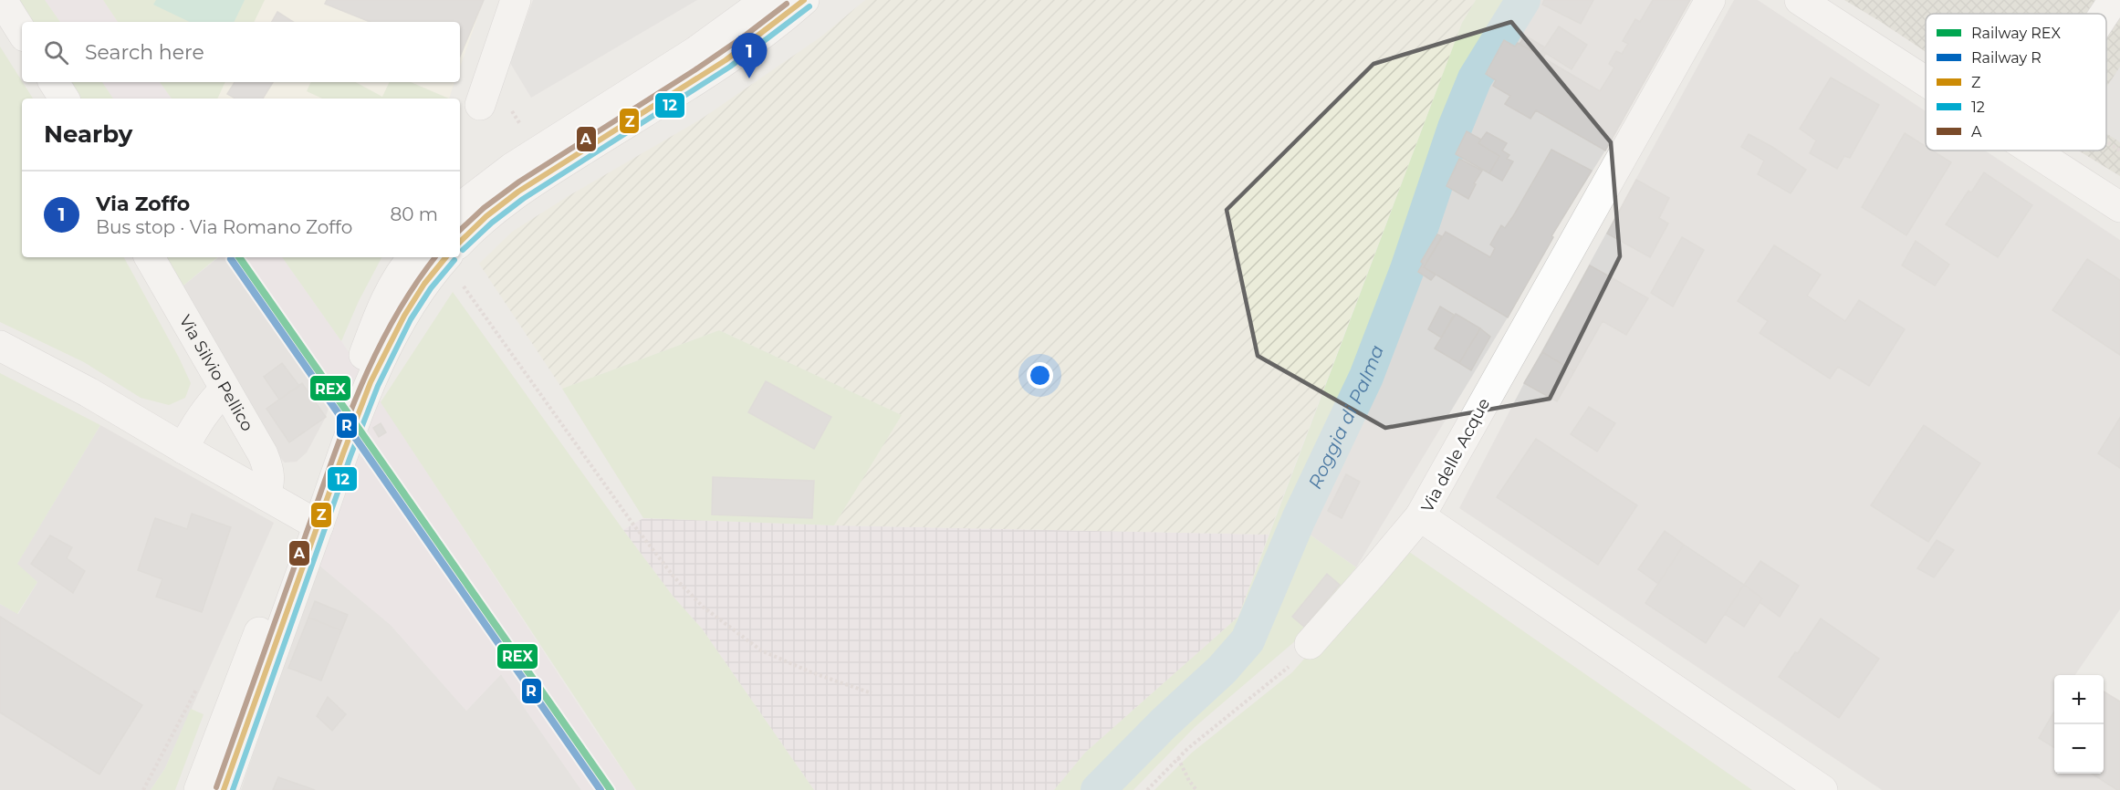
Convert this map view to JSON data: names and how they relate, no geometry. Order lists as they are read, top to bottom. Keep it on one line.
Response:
{"streets":{"street":["Via Silvio Pellico","Via delle Acque"]},"water":["Roggia di Palma"],"lines":["transit line Z","transit line A","transit line 12","rail line REX","rail line R"],"legend":["Railway REX","Railway R","Z","12","A"],"page":{"search":"Search here","pins":"1","heading":"Nearby","list":[{"mark":"1","name":"Via Zoffo","note":"Bus stop · Via Romano Zoffo","value":"80 m"}],"map_buttons":["+","−"]}}
